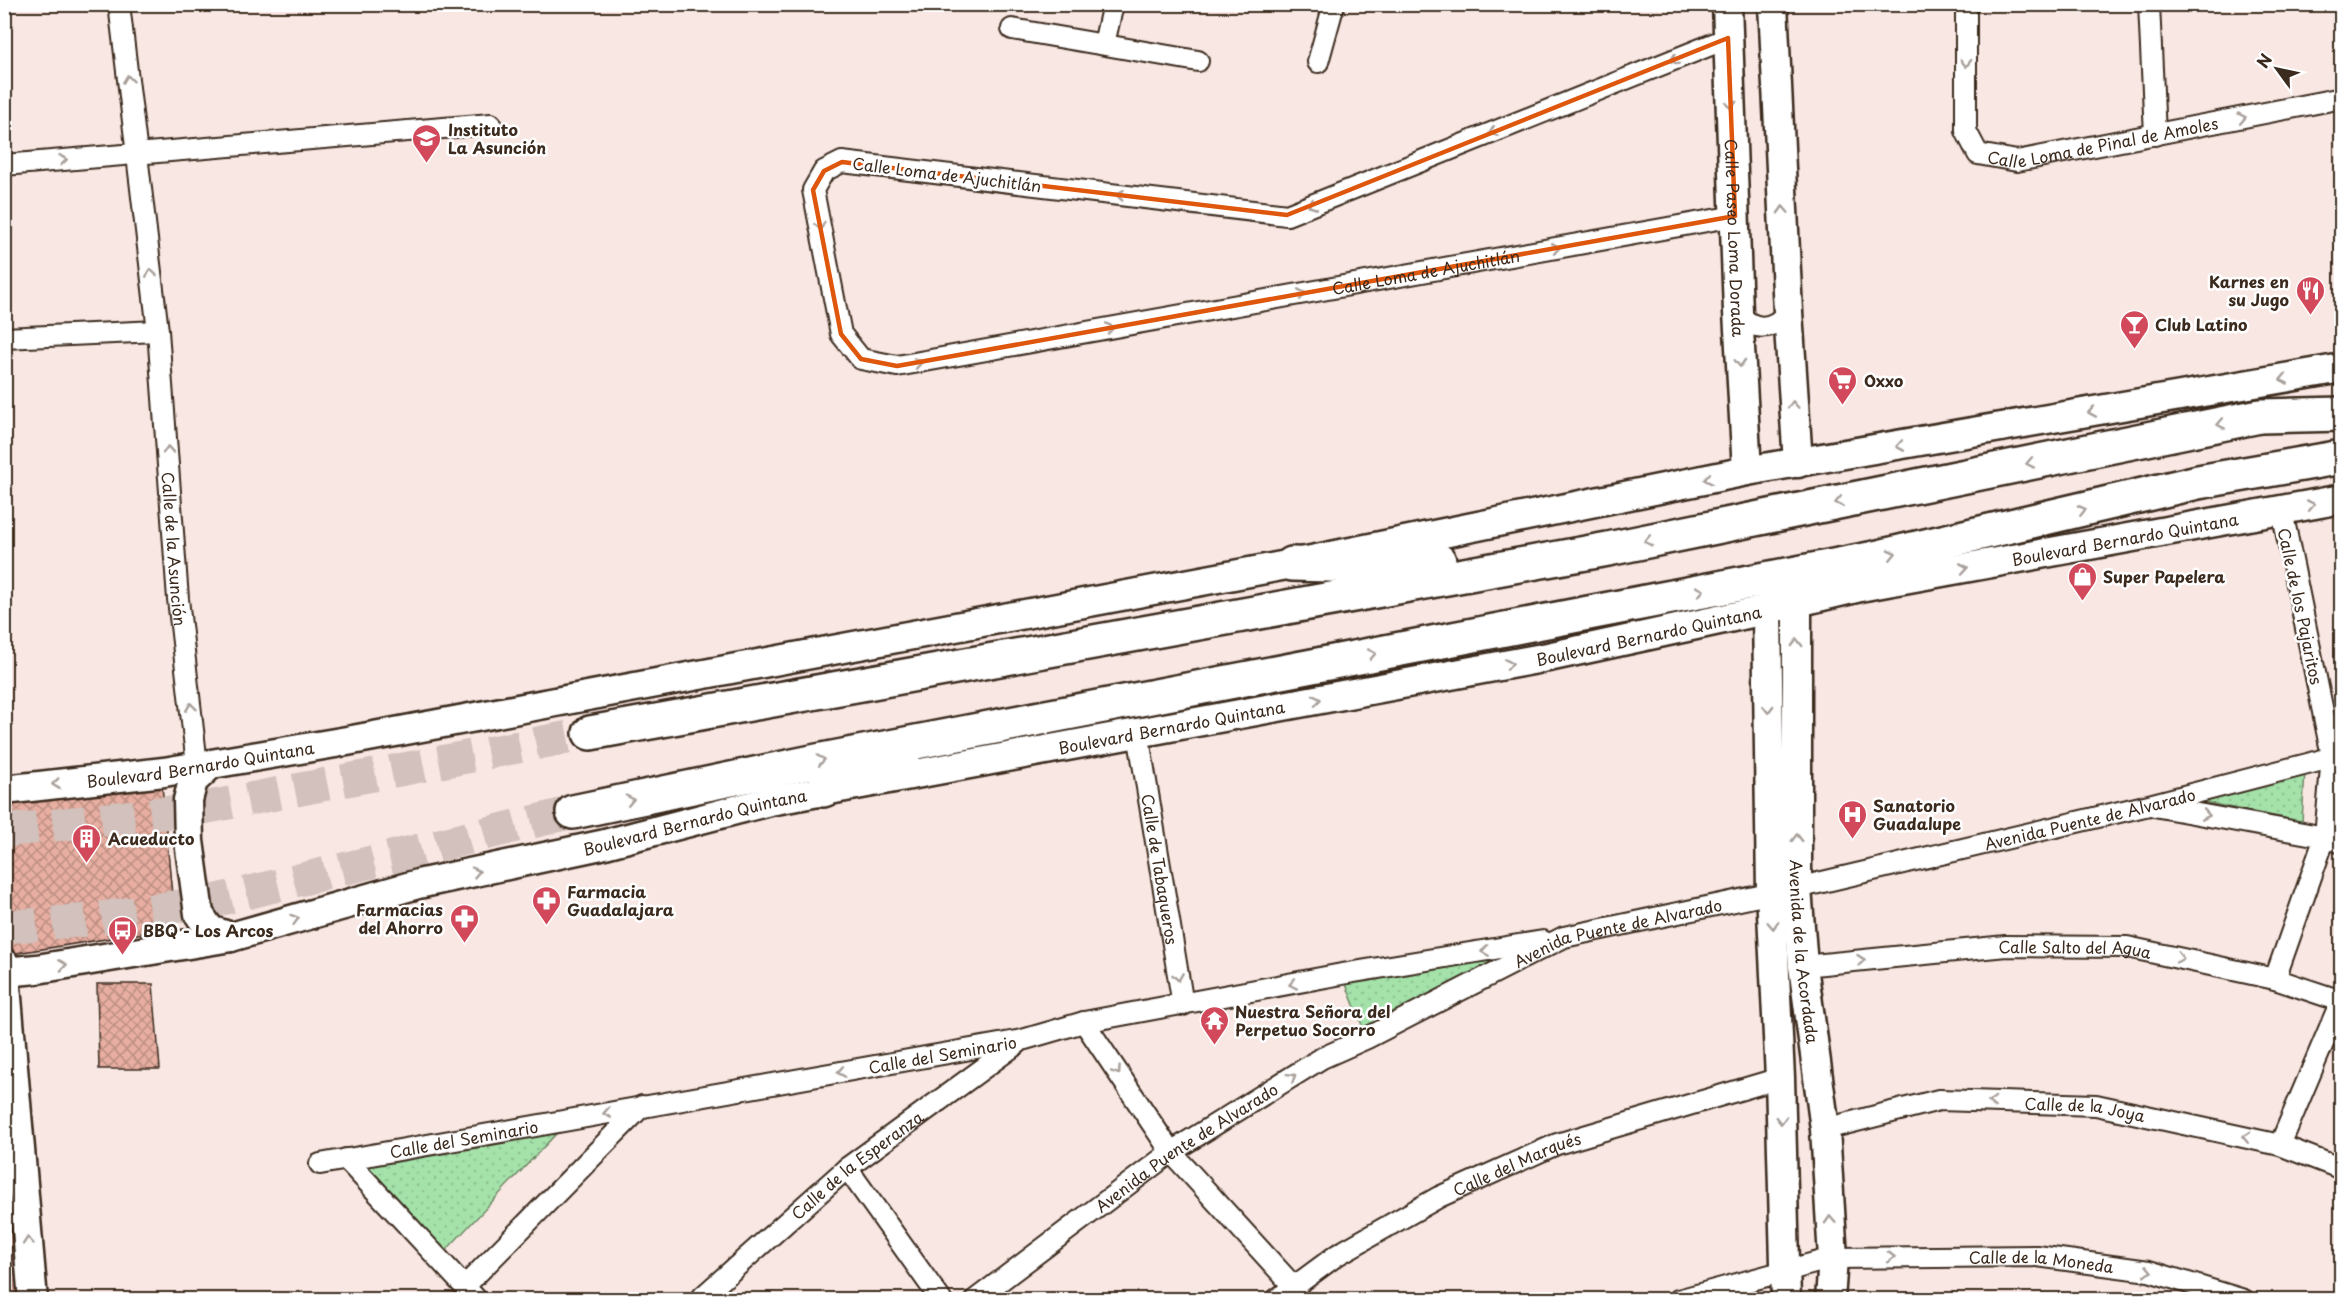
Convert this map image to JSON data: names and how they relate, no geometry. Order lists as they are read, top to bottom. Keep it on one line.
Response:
{"streets":{"highway":["Boulevard Bernardo Quintana"],"main road":["Calle Paseo Loma Dorada","Avenida de la Acordada"],"street":["Calle Loma de Pinal de Amoles","Calle Loma de Ajuchitlán","Calle de la Asunción","Calle de los Pajaritos","Avenida Puente de Alvarado","Calle de Tabaqueros","Calle Salto del Agua","Calle del Seminario","Calle de la Joya","Calle del Marqués","Calle de la Esperanza","Calle de la Moneda"]},"crossings":[["Calle Loma de Ajuchitlán","Calle Paseo Loma Dorada"],["Calle Paseo Loma Dorada","Boulevard Bernardo Quintana"],["Boulevard Bernardo Quintana","Calle de la Asunción"],["Boulevard Bernardo Quintana","Calle de los Pajaritos"],["Boulevard Bernardo Quintana","Calle de Tabaqueros"],["Boulevard Bernardo Quintana","Avenida de la Acordada"],["Calle de los Pajaritos","Avenida Puente de Alvarado"],["Calle de los Pajaritos","Calle Salto del Agua"],["Avenida Puente de Alvarado","Avenida de la Acordada"],["Avenida Puente de Alvarado","Calle del Seminario"],["Calle de Tabaqueros","Calle del Seminario"],["Avenida de la Acordada","Calle Salto del Agua"],["Avenida de la Acordada","Calle de la Joya"],["Avenida de la Acordada","Calle del Marqués"],["Avenida de la Acordada","Calle de la Moneda"],["Calle del Seminario","Calle de la Esperanza"]],"one_way":["Calle de la Asunción","Calle de Tabaqueros","Calle del Seminario","Calle de la Joya","Calle de la Moneda"],"places":{"school or university":["Instituto La Asunción"],"restaurant":["Karnes en su Jugo"],"bar":["Club Latino"],"supermarket":["Oxxo"],"shop":["Super Papelera"],"hospital":["Sanatorio Guadalupe"],"building":["Acueducto"],"pharmacy":["Farmacia Guadalajara","Farmacias del Ahorro"],"bus stop":["BBQ - Los Arcos"],"temple":["Nuestra Señora del Perpetuo Socorro"]},"north":"top left"}
